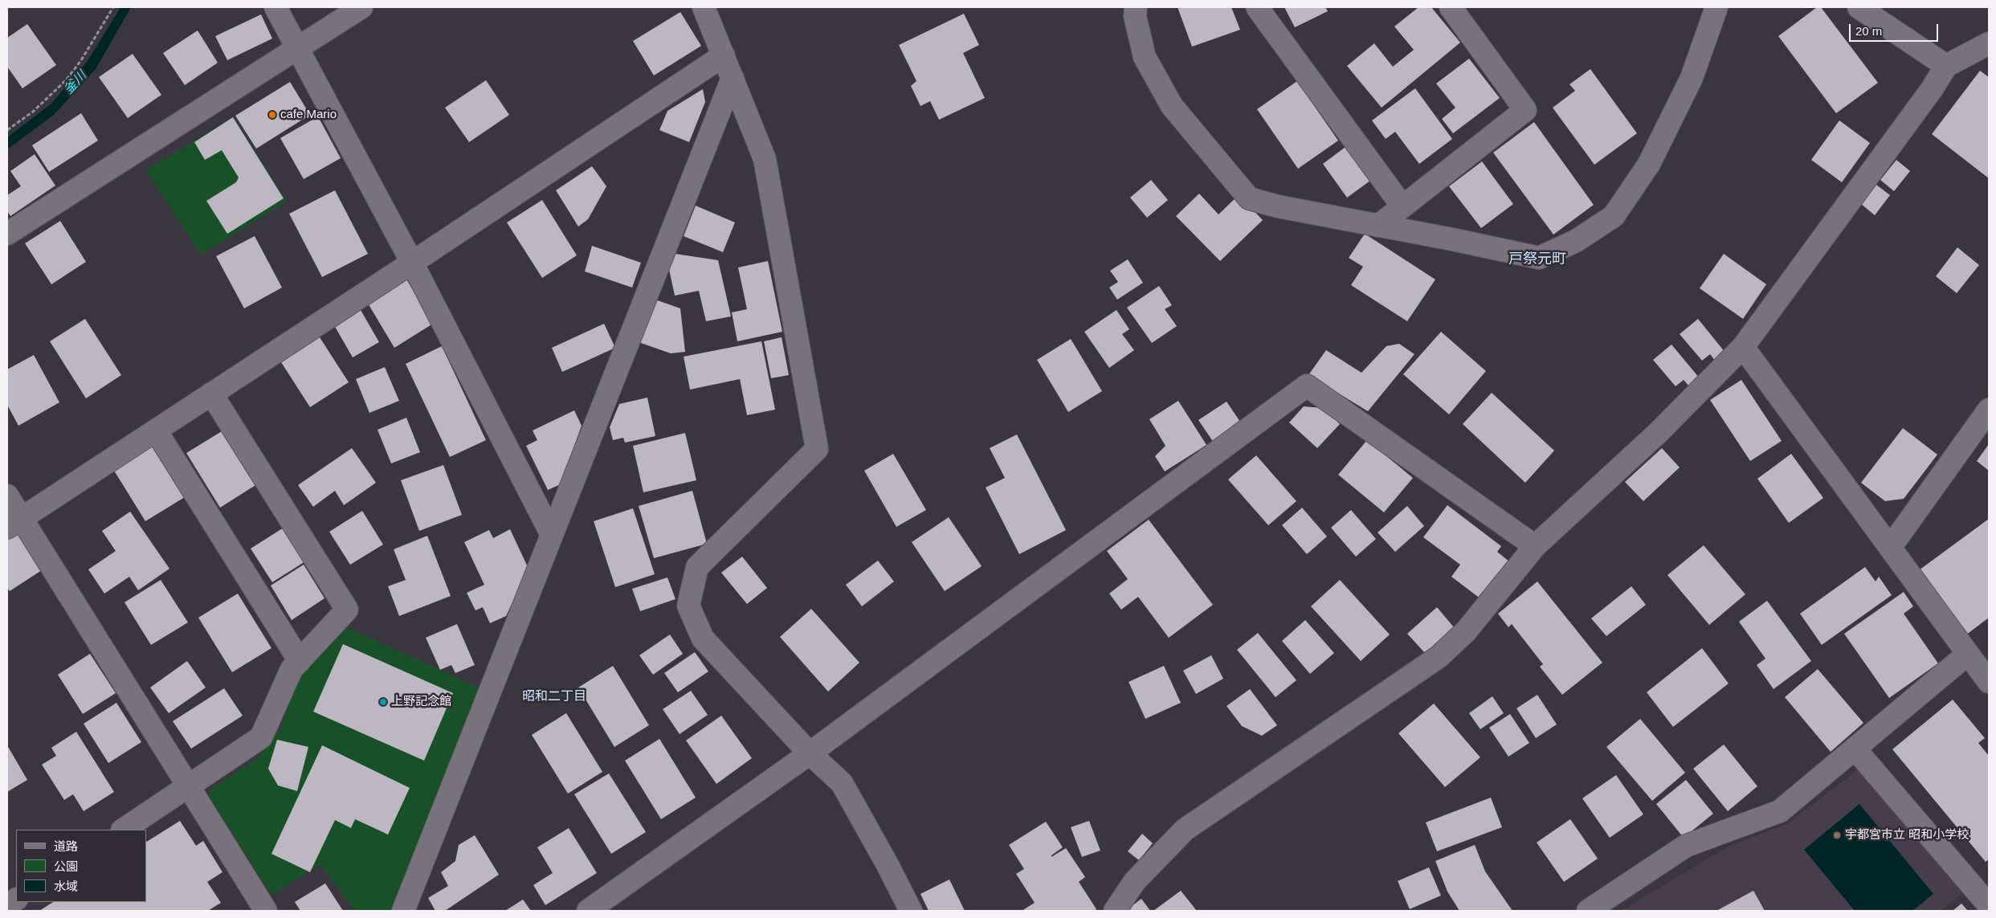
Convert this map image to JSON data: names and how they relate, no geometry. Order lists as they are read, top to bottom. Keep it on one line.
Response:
{"districts":["戸祭元町","昭和二丁目"],"water":["釜川"],"places":["cafe Mario","上野記念館","宇都宮市立 昭和小学校"],"legend":["道路","公園","水域"],"scale_bar":"20 m"}
